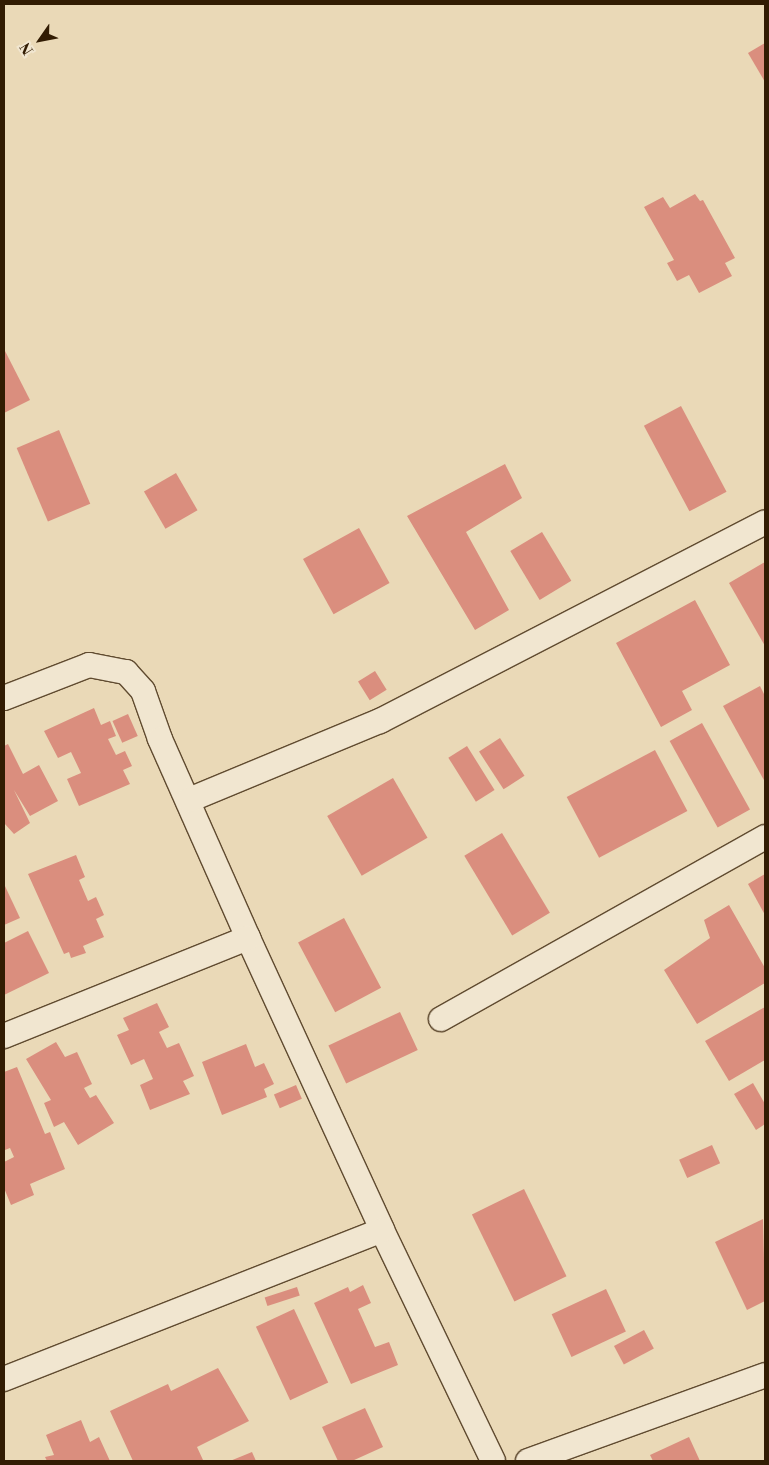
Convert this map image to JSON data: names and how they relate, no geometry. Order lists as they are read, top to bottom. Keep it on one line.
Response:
{"north":"bottom left"}
